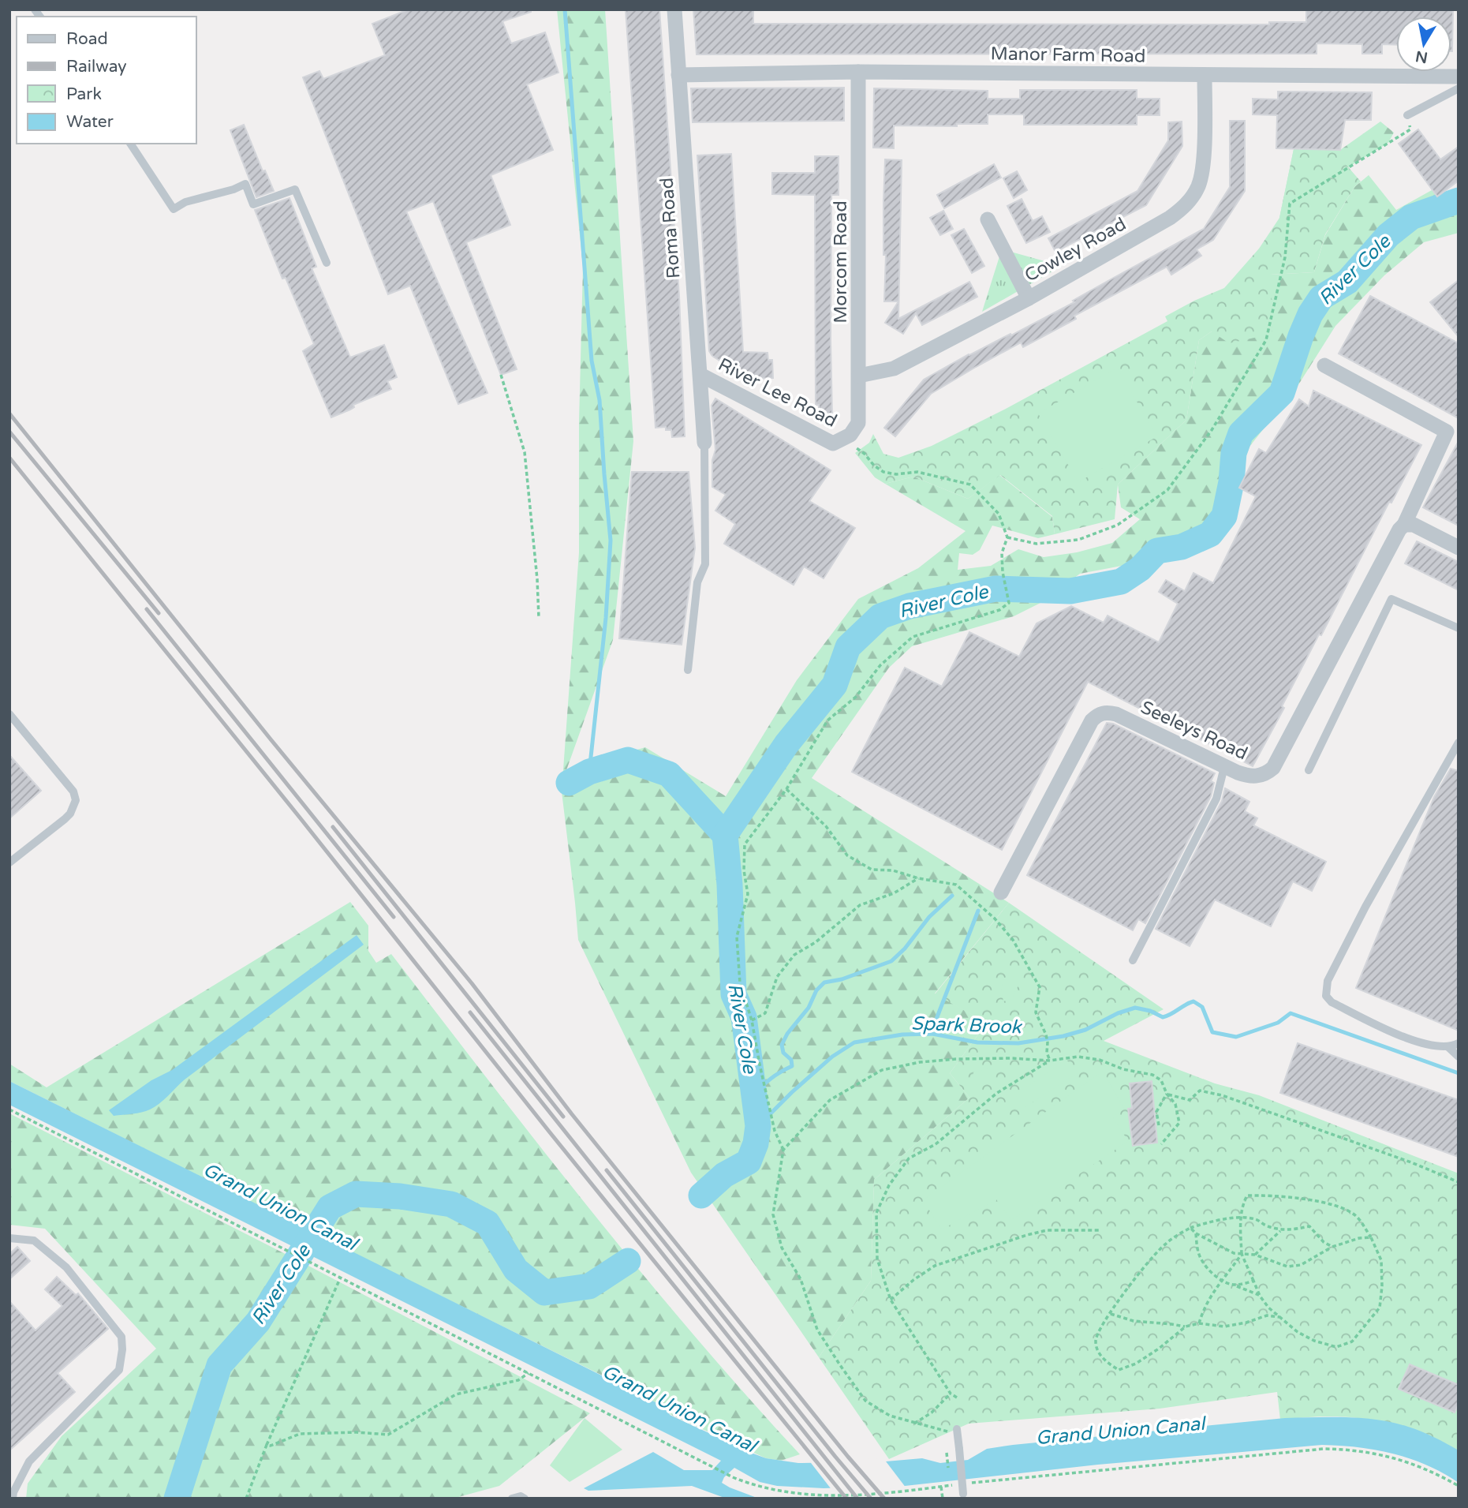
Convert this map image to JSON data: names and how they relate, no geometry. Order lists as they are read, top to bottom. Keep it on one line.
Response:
{"streets":{"street":["Manor Farm Road","Roma Road","Cowley Road","Morcom Road","River Lee Road","Seeleys Road"]},"crossings":[["Manor Farm Road","Roma Road"],["Manor Farm Road","Cowley Road"],["Manor Farm Road","Morcom Road"],["Roma Road","River Lee Road"],["Cowley Road","Morcom Road"],["Morcom Road","River Lee Road"]],"water":["River Cole","Spark Brook","Grand Union Canal"],"legend":["Road","Railway","Park","Water"],"north":"bottom"}
